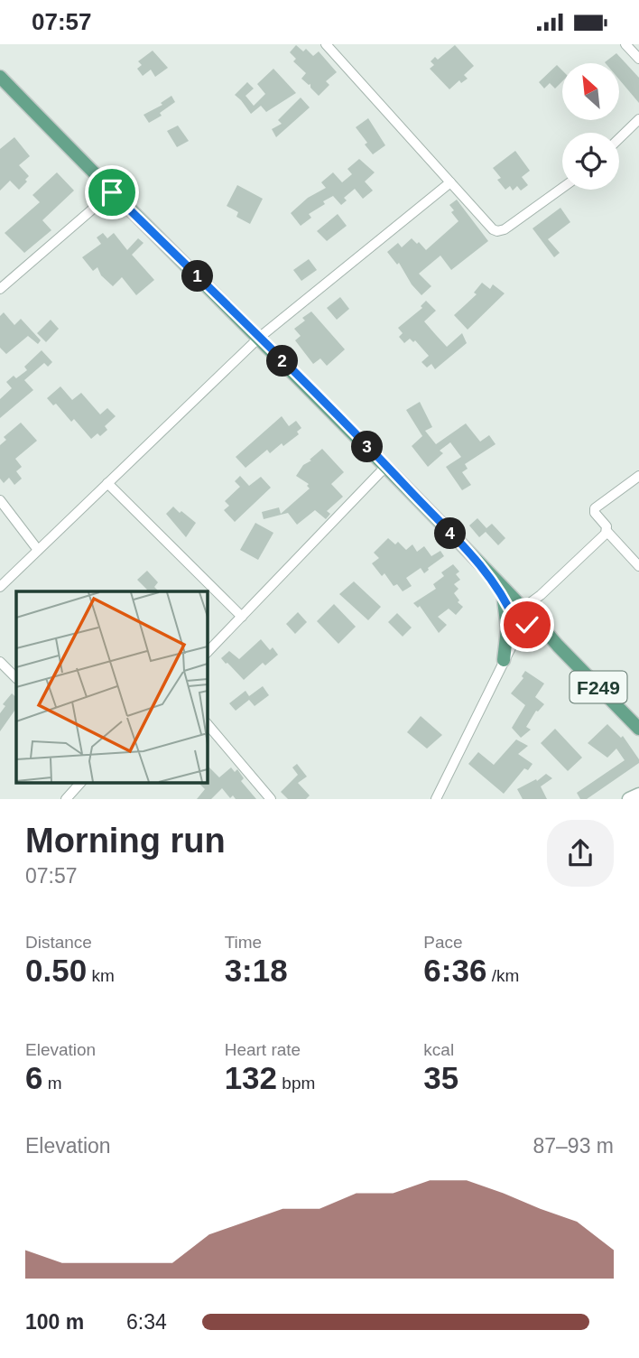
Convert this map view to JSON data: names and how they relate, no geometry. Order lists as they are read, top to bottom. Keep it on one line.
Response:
{"streets":{"main road":["F249"]},"north":"top left","page":{"status":"07:57","pins":["1","2","3","4"],"heading":["Morning run","07:57"],"stats":[["Distance","0.50 km"],["Time","3:18"],["Pace","6:36 /km"],["Elevation","6 m"],["Heart rate","132 bpm"],["kcal","35"]],"chart":["Elevation","87–93 m"],"list":[{"name":"100 m","note":"6:34"}]}}
